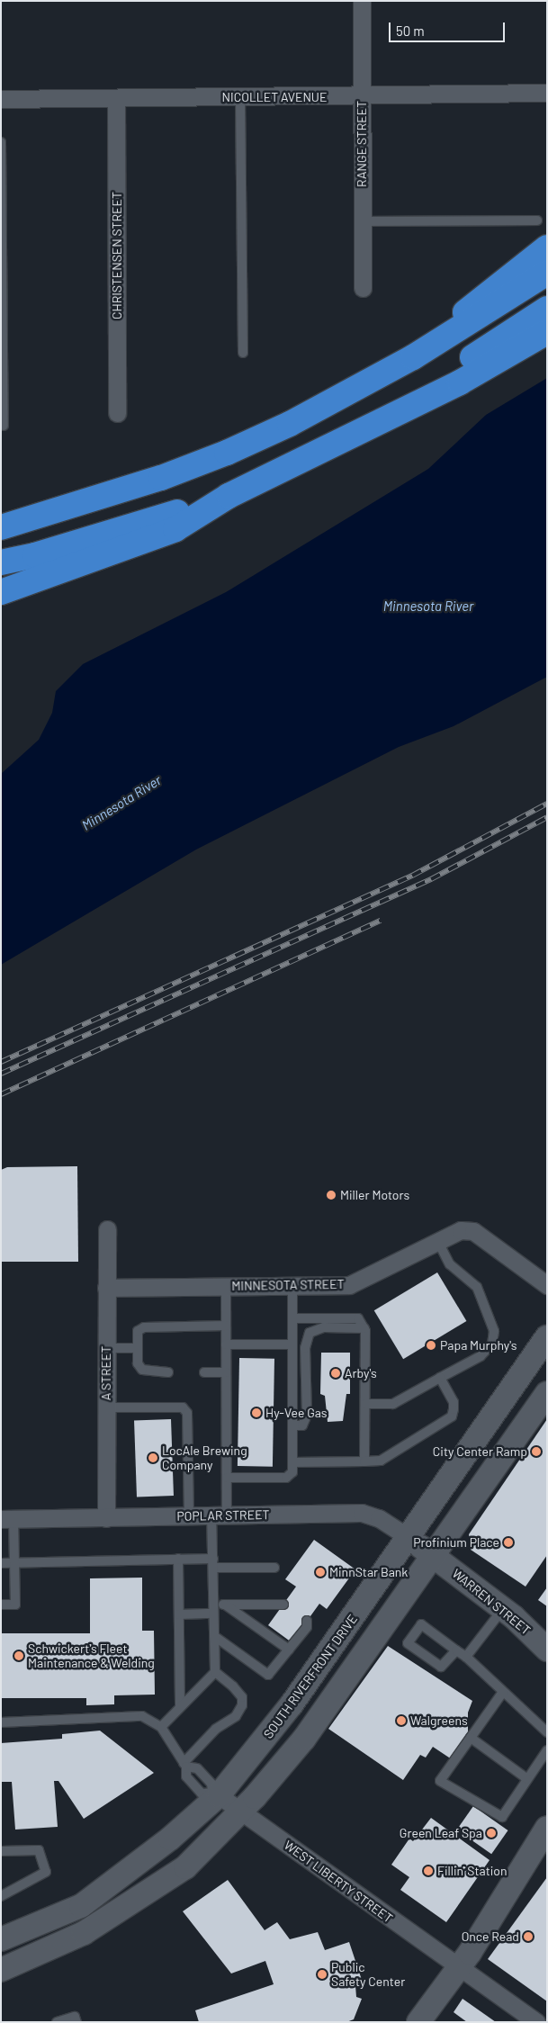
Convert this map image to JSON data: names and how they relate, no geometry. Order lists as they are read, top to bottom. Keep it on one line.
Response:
{"streets":{"main road":["POPLAR STREET","WARREN STREET","SOUTH RIVERFRONT DRIVE"],"street":["NICOLLET AVENUE","RANGE STREET","CHRISTENSEN STREET","MINNESOTA STREET","A STREET","WEST LIBERTY STREET"]},"crossings":[["NICOLLET AVENUE","RANGE STREET"],["NICOLLET AVENUE","CHRISTENSEN STREET"],["MINNESOTA STREET","A STREET"],["A STREET","POPLAR STREET"],["POPLAR STREET","WARREN STREET"],["POPLAR STREET","SOUTH RIVERFRONT DRIVE"],["SOUTH RIVERFRONT DRIVE","WEST LIBERTY STREET"]],"water":["Minnesota River"],"places":["Miller Motors","Papa Murphy's","Arby's","Hy-Vee Gas","City Center Ramp","LocAle Brewing Company","Profinium Place","MinnStar Bank","Schwickert's Fleet Maintenance & Welding","Walgreens","Green Leaf Spa","Fillin' Station","Once Read","Public Safety Center"],"scale_bar":"50 m"}
